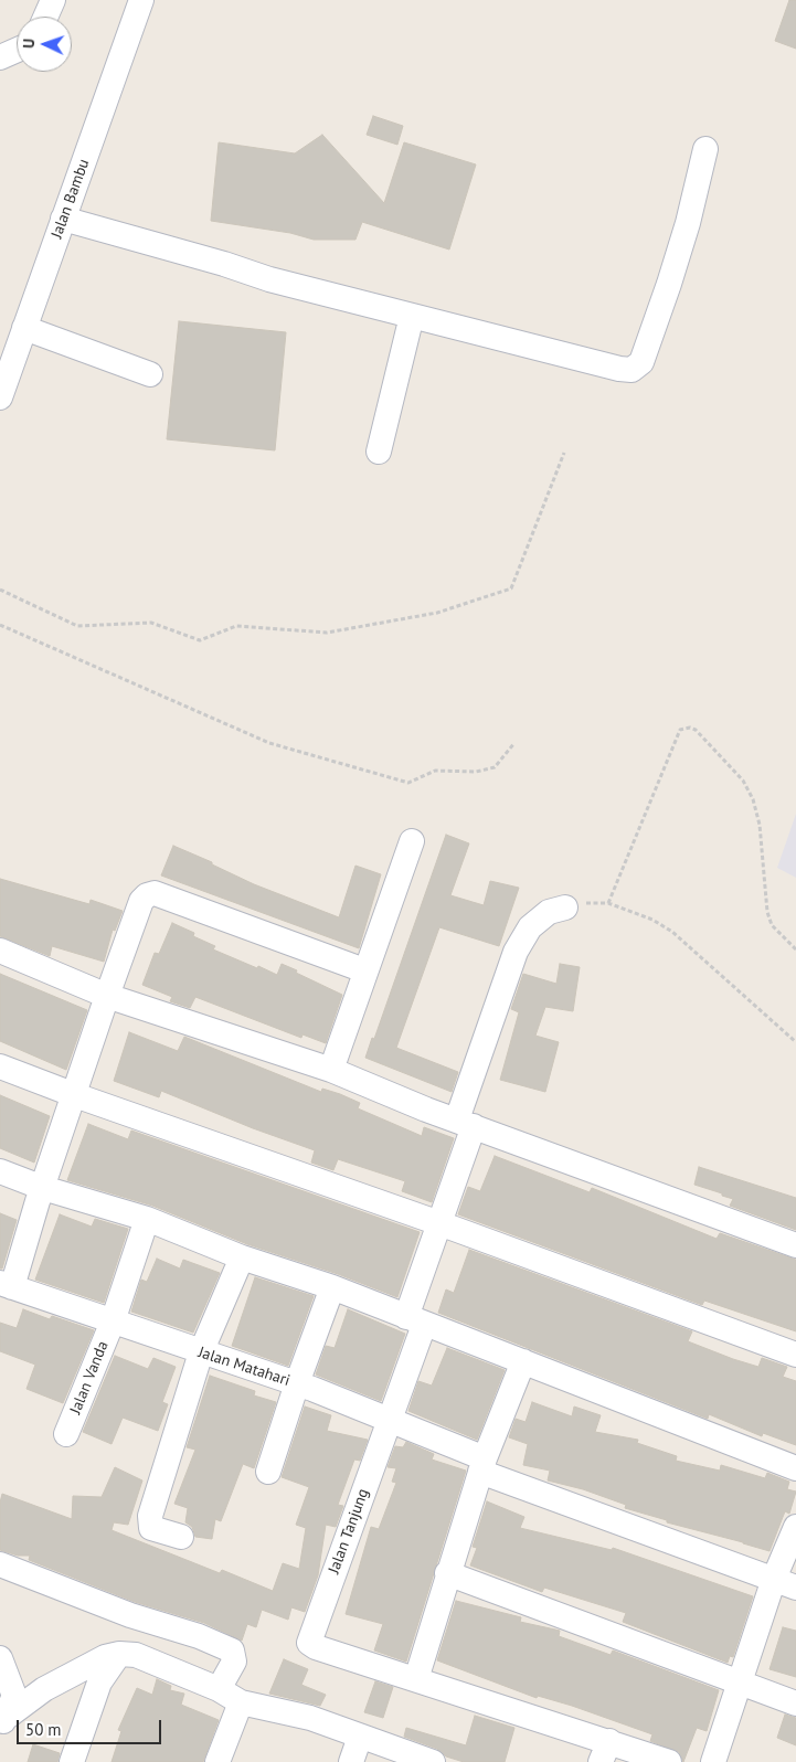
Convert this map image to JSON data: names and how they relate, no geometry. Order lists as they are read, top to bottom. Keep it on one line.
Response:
{"streets":{"street":["Jalan Bambu","Jalan Matahari","Jalan Vanda","Jalan Tanjung"]},"crossings":[["Jalan Matahari","Jalan Vanda"],["Jalan Matahari","Jalan Tanjung"]],"scale_bar":"50 m","north":"left"}
